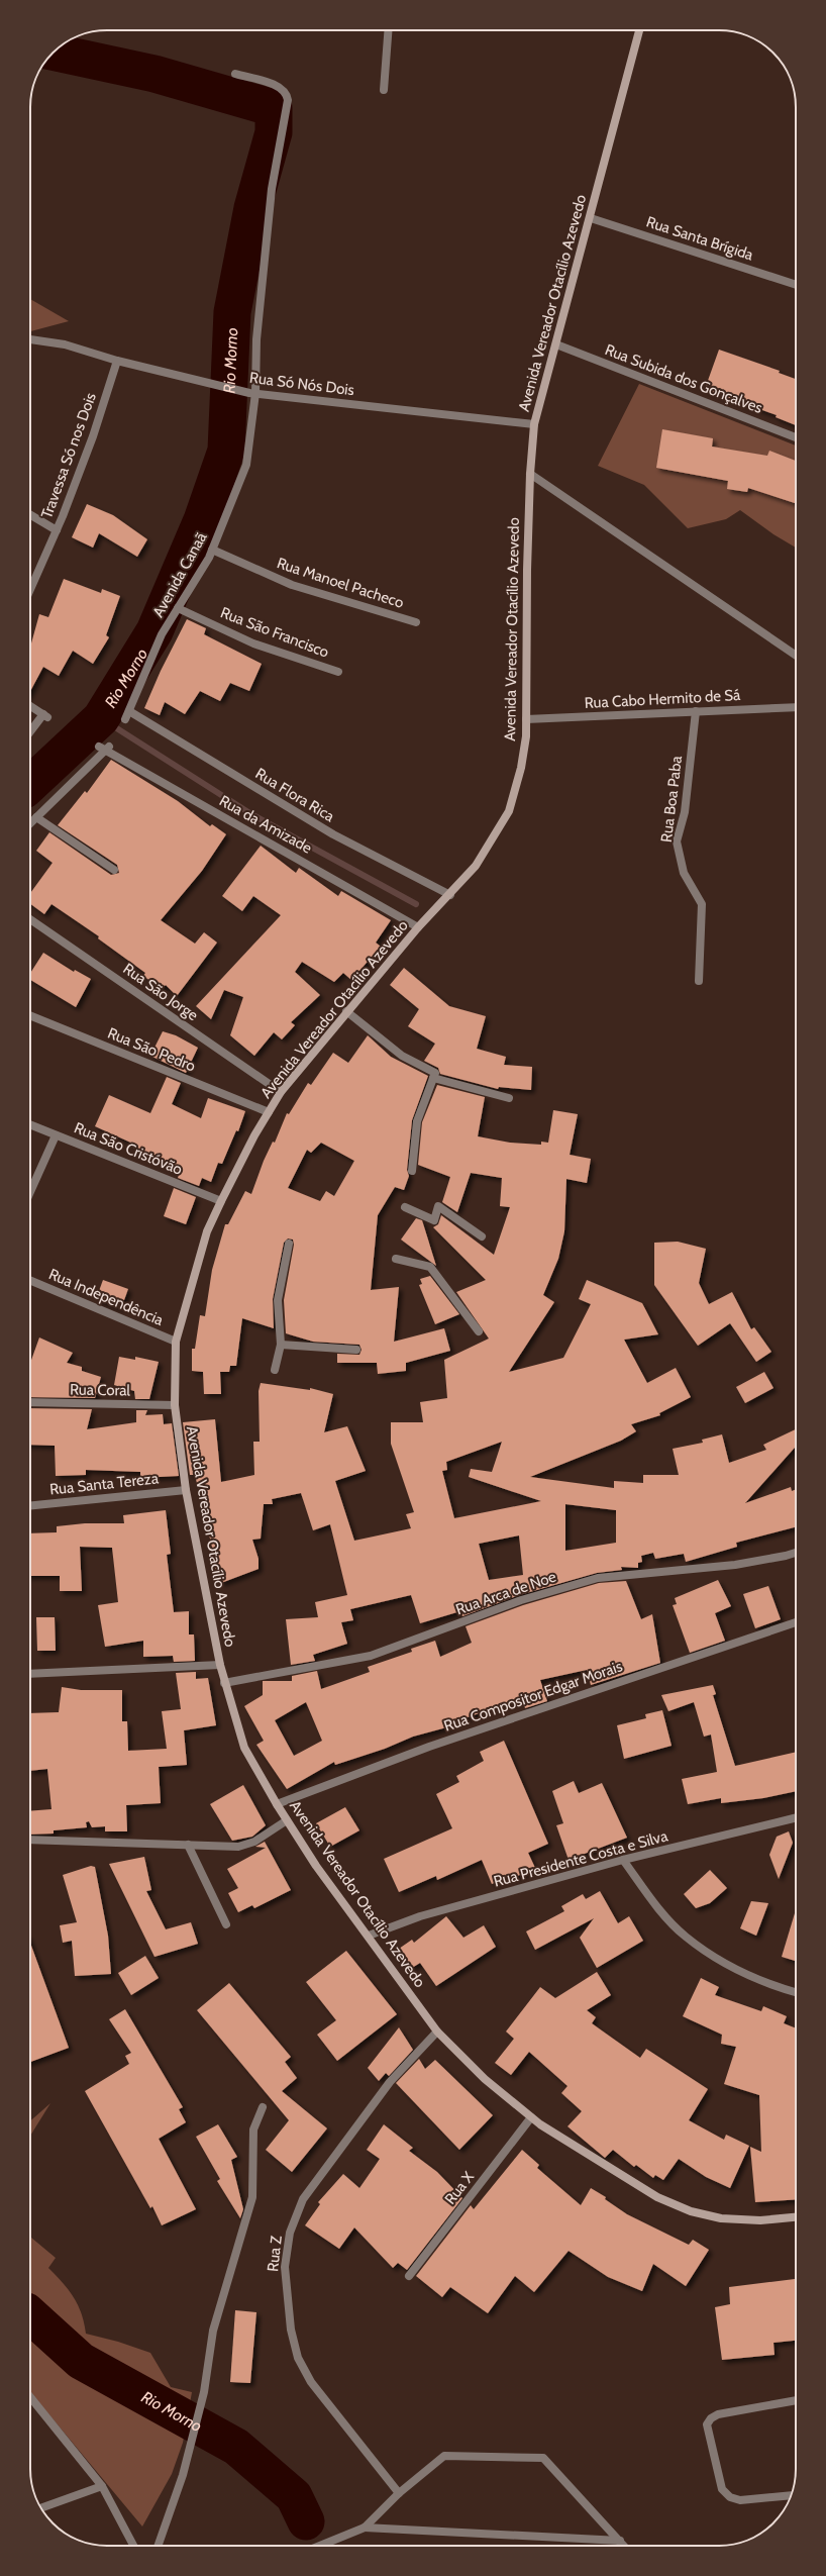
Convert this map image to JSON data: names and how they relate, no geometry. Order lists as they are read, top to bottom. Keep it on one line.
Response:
{"streets":{"main road":["Avenida Vereador Otacílio Azevedo"],"street":["Rua Santa Brígida","Rua Subida dos Gonçalves","Rua Só Nós Dois","Travessa Só nos Dois","Avenida Canaã","Rua Manoel Pacheco","Rua São Francisco","Rua Cabo Hermito de Sá","Rua Flora Rica","Rua Boa Paba","Rua da Amizade","Rua São Jorge","Rua São Pedro","Rua São Cristóvão","Rua Independência","Rua Coral","Rua Santa Tereza","Rua Arca de Noe","Rua Compositor Edgar Morais","Rua Presidente Costa e Silva","Rua X","Rua Z"]},"crossings":[["Rua Santa Brígida","Avenida Vereador Otacílio Azevedo"],["Avenida Vereador Otacílio Azevedo","Rua Subida dos Gonçalves"],["Avenida Vereador Otacílio Azevedo","Rua Só Nós Dois"],["Avenida Vereador Otacílio Azevedo","Rua Cabo Hermito de Sá"],["Avenida Vereador Otacílio Azevedo","Rua Flora Rica"],["Avenida Vereador Otacílio Azevedo","Rua da Amizade"],["Avenida Vereador Otacílio Azevedo","Rua São Jorge"],["Avenida Vereador Otacílio Azevedo","Rua São Pedro"],["Avenida Vereador Otacílio Azevedo","Rua São Cristóvão"],["Avenida Vereador Otacílio Azevedo","Rua Independência"],["Avenida Vereador Otacílio Azevedo","Rua Coral"],["Avenida Vereador Otacílio Azevedo","Rua Santa Tereza"],["Avenida Vereador Otacílio Azevedo","Rua Arca de Noe"],["Avenida Vereador Otacílio Azevedo","Rua Compositor Edgar Morais"],["Avenida Vereador Otacílio Azevedo","Rua Presidente Costa e Silva"],["Avenida Vereador Otacílio Azevedo","Rua X"],["Avenida Vereador Otacílio Azevedo","Rua Z"],["Rua Só Nós Dois","Travessa Só nos Dois"],["Rua Só Nós Dois","Avenida Canaã"],["Avenida Canaã","Rua Manoel Pacheco"],["Avenida Canaã","Rua São Francisco"],["Avenida Canaã","Rua Flora Rica"],["Rua Cabo Hermito de Sá","Rua Boa Paba"]],"water":["Rio Morno"]}
